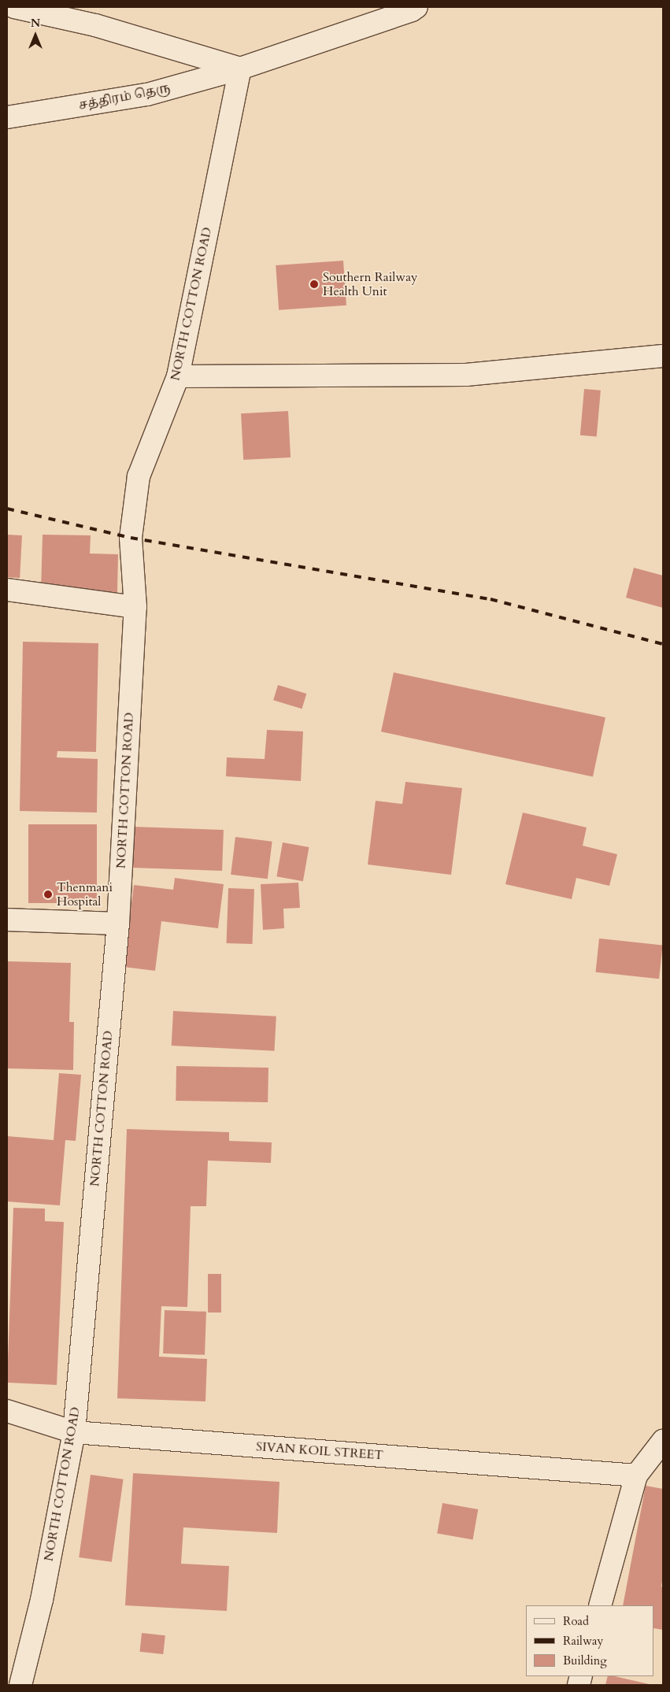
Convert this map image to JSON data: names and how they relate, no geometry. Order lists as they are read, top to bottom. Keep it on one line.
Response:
{"streets":{"street":["சத்திரம் தெரு","NORTH COTTON ROAD","SIVAN KOIL STREET"]},"crossings":[["சத்திரம் தெரு","NORTH COTTON ROAD"],["NORTH COTTON ROAD","SIVAN KOIL STREET"]],"places":["Southern Railway Health Unit","Thenmani Hospital"],"legend":["Road","Railway","Building"],"north":"top"}
